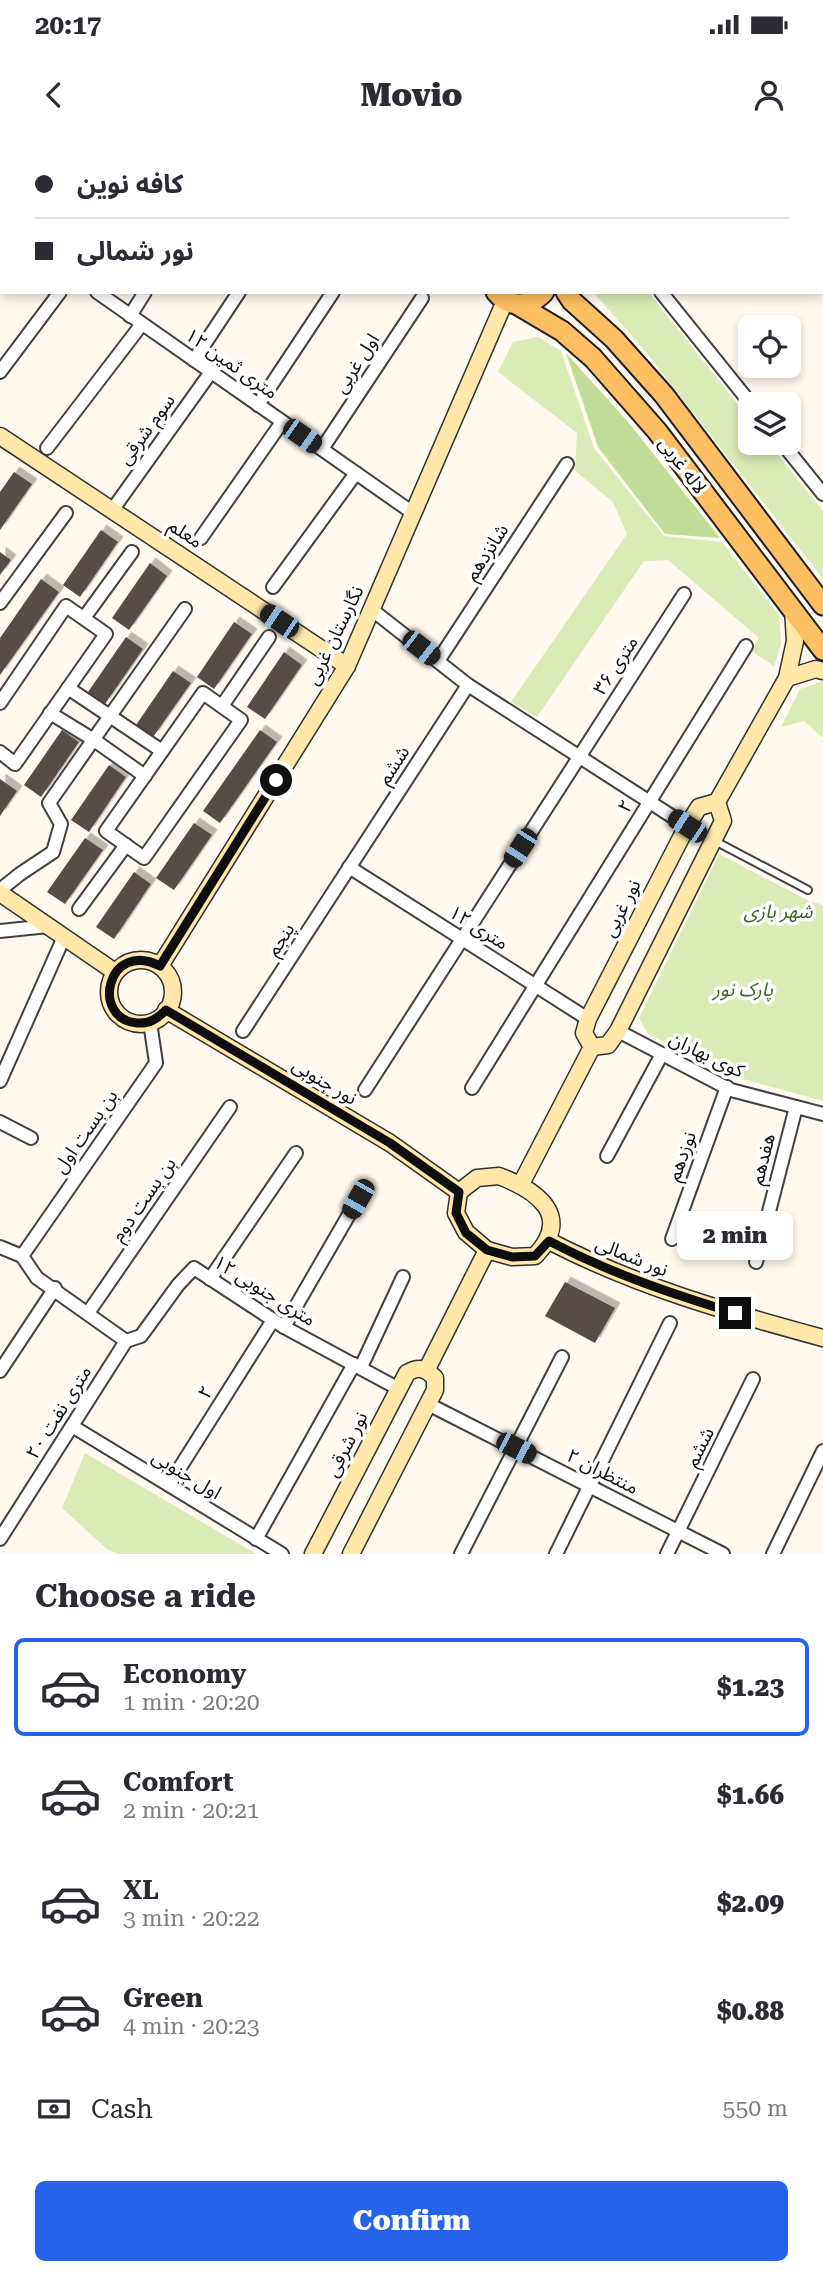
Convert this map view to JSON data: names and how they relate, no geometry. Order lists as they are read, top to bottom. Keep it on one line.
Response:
{"streets":{"main road":["لاله غربی"],"street":["۱۲ متری ثمین","اول غربی","سوم شرقی","معلم","شانزدهم","نگارستان غربی","۳۶ متری","ششم","۲","نور غربی","۱۲ متری","پنجم","کوی بهاران","نور جنوبی","بن بست اول","نوزدهم","هفدهم","بن بست دوم","نور شمالی","۱۲ متری جنوبی","۲۰ متری نفت","نور شرقی","منتظران ۲","اول جنوبی"]},"crossings":[["۱۲ متری ثمین","اول غربی"],["۱۲ متری ثمین","سوم شرقی"],["۱۲ متری ثمین","نگارستان غربی"],["سوم شرقی","معلم"],["لاله غربی","نگارستان غربی"],["لاله غربی","نور غربی"],["معلم","نگارستان غربی"],["نگارستان غربی","نور جنوبی"],["نگارستان غربی","بن بست اول"],["۳۶ متری","۱۲ متری"],["ششم","۱۲ متری"],["ششم","پنجم"],["ششم","منتظران ۲"],["۲","۱۲ متری"],["۲","۱۲ متری جنوبی"],["۲","اول جنوبی"],["نور غربی","۱۲ متری"],["۱۲ متری","پنجم"],["کوی بهاران","نوزدهم"],["کوی بهاران","هفدهم"],["نور جنوبی","بن بست اول"],["نور جنوبی","نور شمالی"],["۱۲ متری جنوبی","۲۰ متری نفت"],["۱۲ متری جنوبی","نور شرقی"],["۲۰ متری نفت","اول جنوبی"]],"parks":["شهر بازی","پارک نور"],"page":{"status":"20:17","header":"Movio","banner":["کافه نوین","نور شمالی"],"bubble":"2 min","heading":"Choose a ride","list":[{"name":"Economy","note":"1 min · 20:20","value":"$1.23"},{"name":"Comfort","note":"2 min · 20:21","value":"$1.66"},{"name":"XL","note":"3 min · 20:22","value":"$2.09"},{"name":"Green","note":"4 min · 20:23","value":"$0.88"}],"pay":["Cash","550 m"],"buttons":"Confirm"}}
